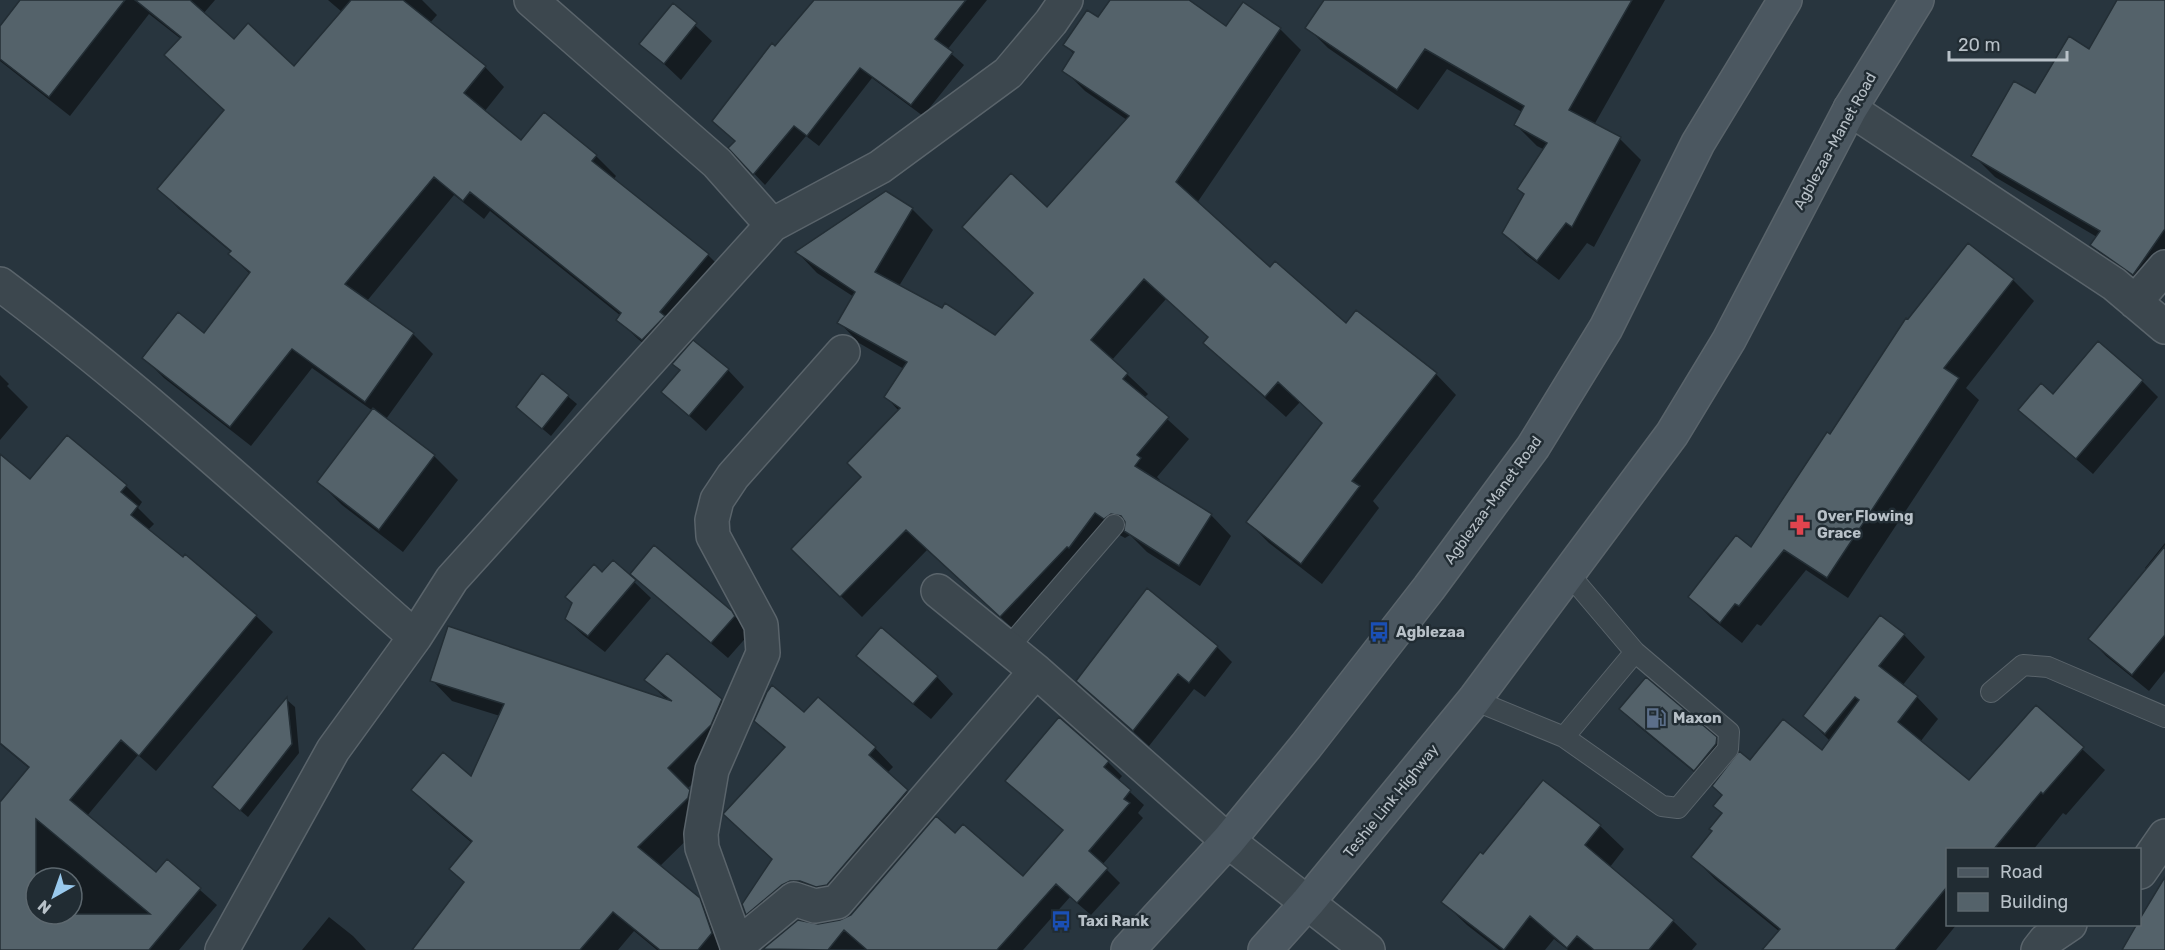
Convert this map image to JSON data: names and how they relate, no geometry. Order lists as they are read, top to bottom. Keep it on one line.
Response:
{"streets":{"main road":["Agblezaa-Manet Road","Teshie Link Highway"]},"crossings":[["Agblezaa-Manet Road","Teshie Link Highway"]],"places":{"pharmacy":["Over Flowing Grace"],"bus stop":["Agblezaa","Taxi Rank"],"fuel station":["Maxon"]},"legend":["Road","Building"],"scale_bar":"20 m","north":"bottom left"}
